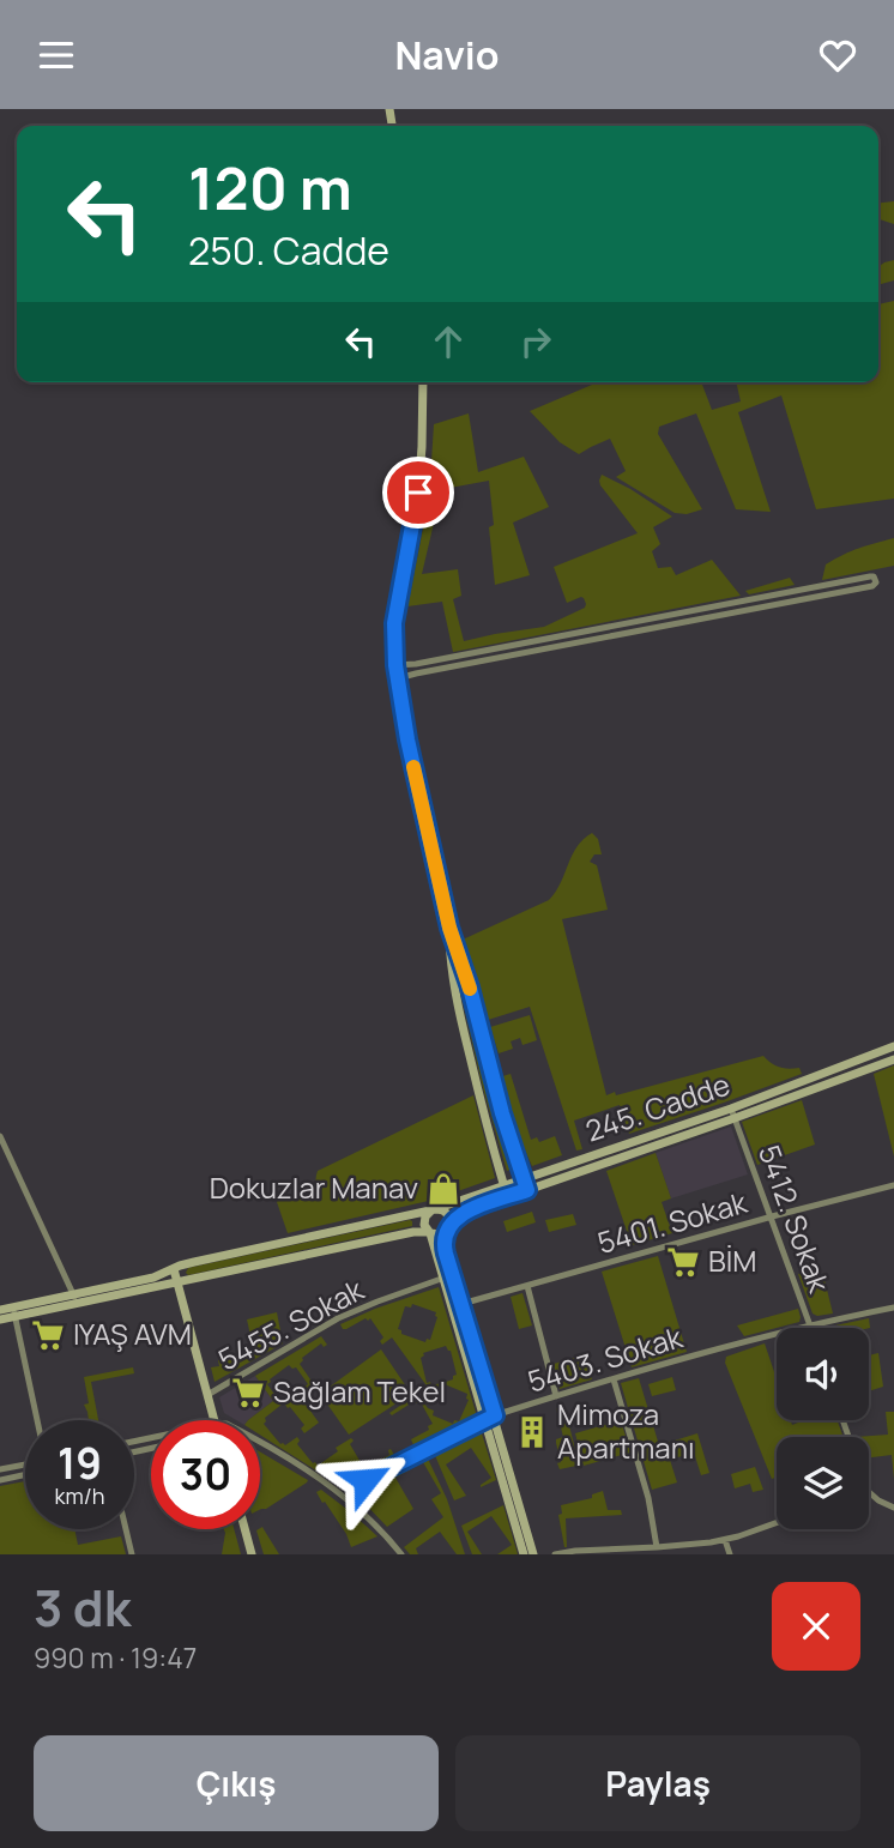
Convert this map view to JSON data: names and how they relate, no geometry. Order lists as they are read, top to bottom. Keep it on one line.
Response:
{"streets":{"street":["245. Cadde","5412. Sokak","5401. Sokak","5455. Sokak","5403. Sokak"]},"crossings":[["245. Cadde","5412. Sokak"],["5412. Sokak","5401. Sokak"],["5412. Sokak","5403. Sokak"]],"places":{"shop":["Dokuzlar Manav"],"supermarket":["BİM","IYAŞ AVM","Sağlam Tekel"],"building":["Mimoza Apartmanı"]},"page":{"header":"Navio","turn":["120 m","250. Cadde"],"speed":"19 km/h","limit":"30","heading":["3 dk","990 m · 19:47"],"buttons":["Çıkış","Paylaş"]}}
